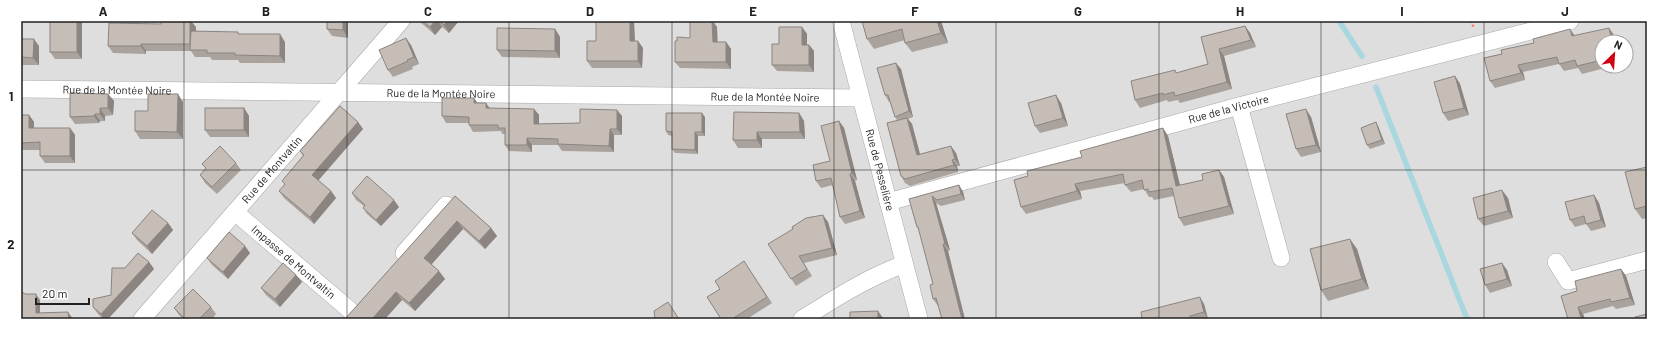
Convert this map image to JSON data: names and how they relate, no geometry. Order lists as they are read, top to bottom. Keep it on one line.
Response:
{"streets":{"street":["Rue de la Montée Noire","Rue de la Victoire","Rue de Montvaltin","Rue de Pesselière","Impasse de Montvaltin"]},"crossings":[["Rue de la Montée Noire","Rue de Montvaltin"],["Rue de la Montée Noire","Rue de Pesselière"],["Rue de la Victoire","Rue de Pesselière"],["Rue de Montvaltin","Impasse de Montvaltin"]],"scale_bar":"20 m","north":"top right","grid":{"columns":["A","B","C","D","E","F","G","H","I","J"],"rows":["1","2"]}}
